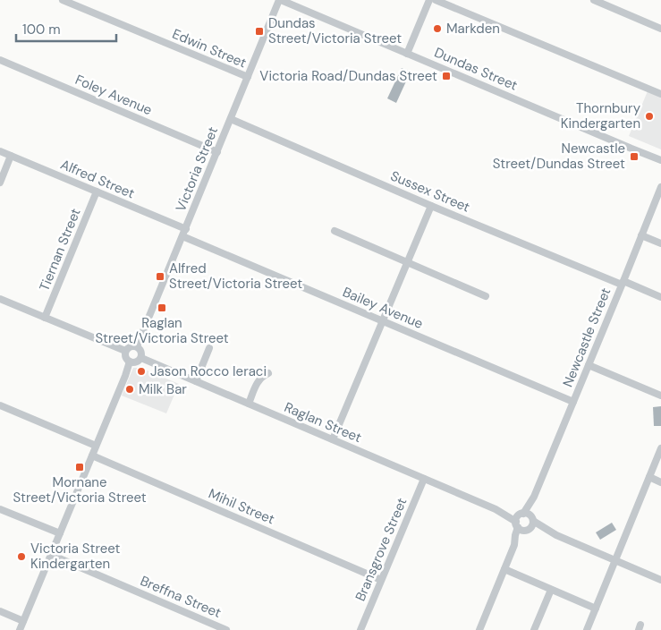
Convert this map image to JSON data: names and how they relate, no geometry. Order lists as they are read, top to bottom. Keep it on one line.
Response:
{"streets":{"street":["Edwin Street","Dundas Street","Foley Avenue","Victoria Street","Alfred Street","Sussex Street","Tiernan Street","Bailey Avenue","Newcastle Street","Raglan Street","Mihil Street","Bransgrove Street","Breffna Street"]},"crossings":[["Edwin Street","Victoria Street"],["Dundas Street","Victoria Street"],["Foley Avenue","Victoria Street"],["Victoria Street","Alfred Street"],["Victoria Street","Sussex Street"],["Victoria Street","Bailey Avenue"],["Victoria Street","Raglan Street"],["Alfred Street","Tiernan Street"],["Sussex Street","Newcastle Street"],["Bailey Avenue","Newcastle Street"],["Newcastle Street","Raglan Street"],["Raglan Street","Bransgrove Street"],["Mihil Street","Bransgrove Street"]],"places":{"other":["Markden","Thornbury Kindergarten","Jason Rocco Ieraci","Milk Bar","Victoria Street Kindergarten"],"transit":["Dundas Street/Victoria Street","Victoria Road/Dundas Street","Newcastle Street/Dundas Street","Alfred Street/Victoria Street","Raglan Street/Victoria Street","Mornane Street/Victoria Street"]},"scale_bar":"100 m"}
